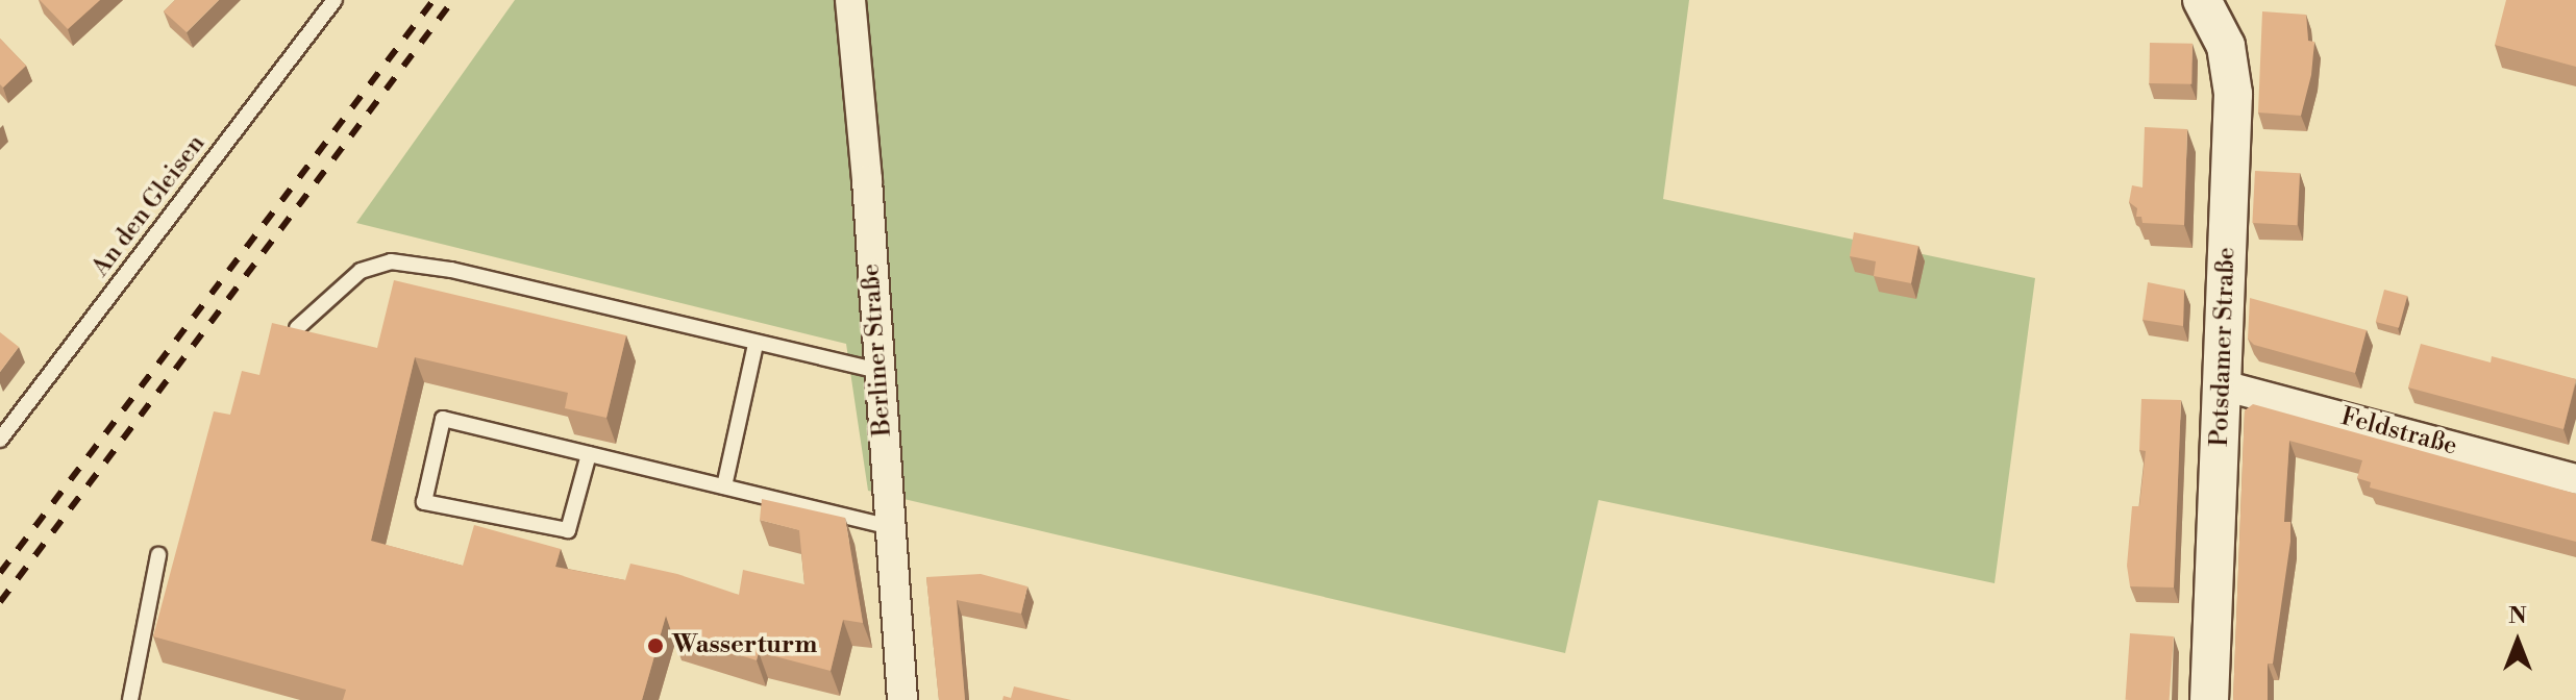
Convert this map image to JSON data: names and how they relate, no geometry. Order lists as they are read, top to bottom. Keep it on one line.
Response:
{"streets":{"street":["Potsdamer Straße","Berliner Straße","Feldstraße"],"lane":["An den Gleisen"]},"crossings":[["Potsdamer Straße","Feldstraße"]],"places":["Wasserturm"],"north":"top"}
